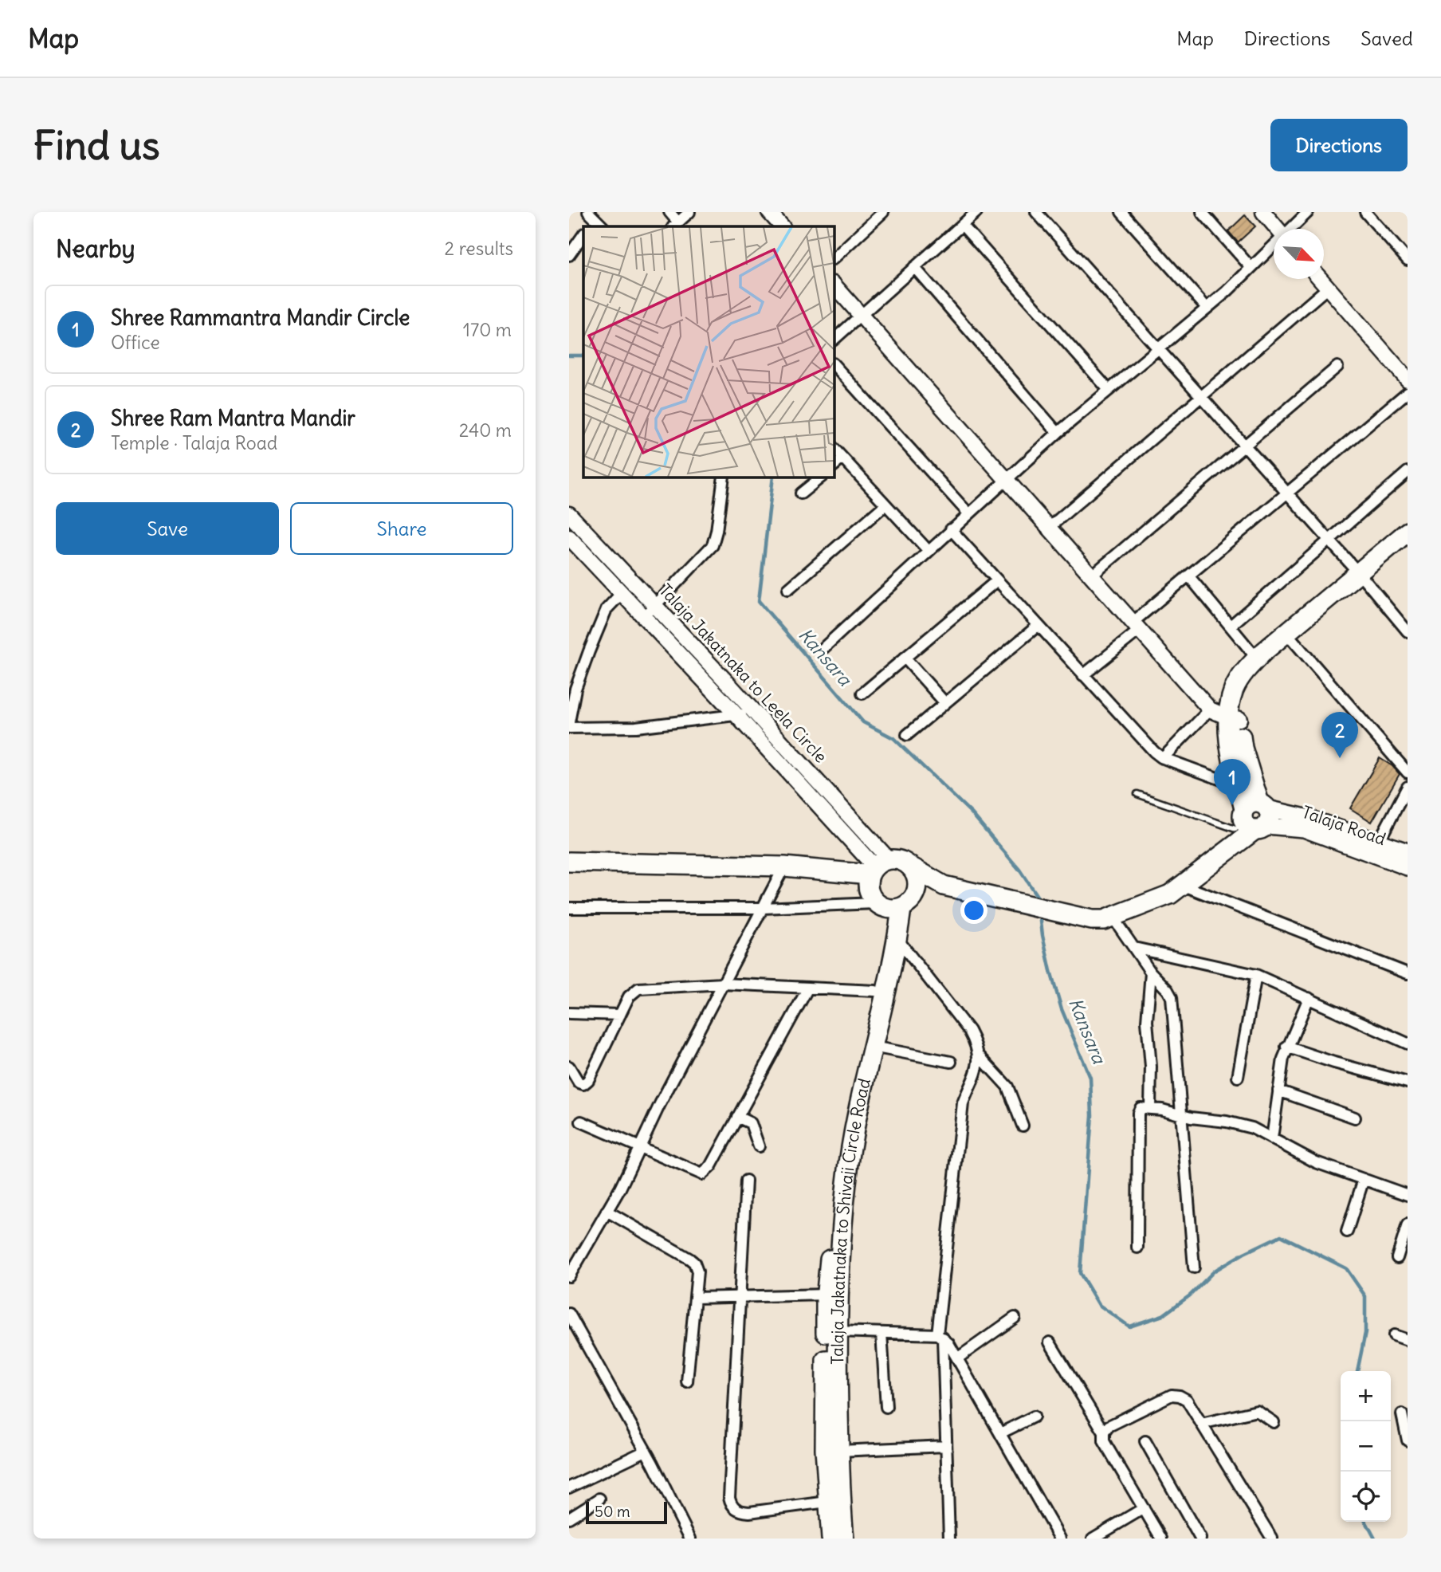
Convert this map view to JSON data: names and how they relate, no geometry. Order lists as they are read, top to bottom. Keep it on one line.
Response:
{"streets":{"highway":["Talaja Jakatnaka to Shivaji Circle Road"],"main road":["Talaja Jakatnaka to Leela Circle","Talaja Road"]},"crossings":[["Talaja Jakatnaka to Leela Circle","Talaja Jakatnaka to Shivaji Circle Road"]],"water":["Kansara"],"scale_bar":"50 m","north":"bottom right","page":{"header":"Map","nav":["Map","Directions","Saved"],"buttons":["Directions",["Save","Share"]],"title":"Find us","heading":["Nearby","2 results"],"list":[{"mark":"1","name":"Shree Rammantra Mandir Circle","note":"Office","value":"170 m"},{"mark":"2","name":"Shree Ram Mantra Mandir","note":"Temple · Talaja Road","value":"240 m"}],"pins":["2","1"],"map_buttons":["+","−"],"scale":"50 m"}}
